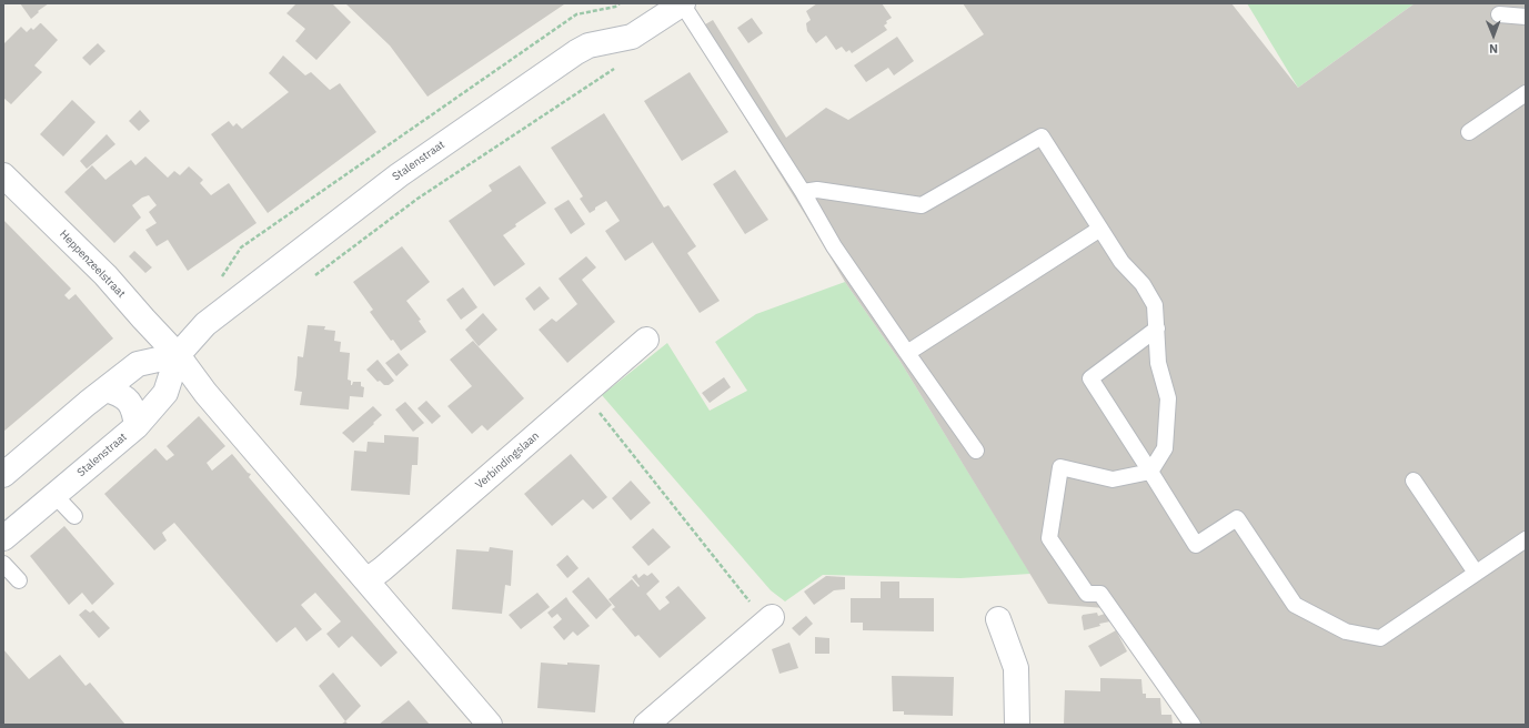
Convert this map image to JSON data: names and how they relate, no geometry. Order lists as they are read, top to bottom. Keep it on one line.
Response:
{"streets":{"street":["Stalenstraat","Heppenzeelstraat","Verbindingslaan"]},"crossings":[["Stalenstraat","Heppenzeelstraat"]],"north":"bottom"}
